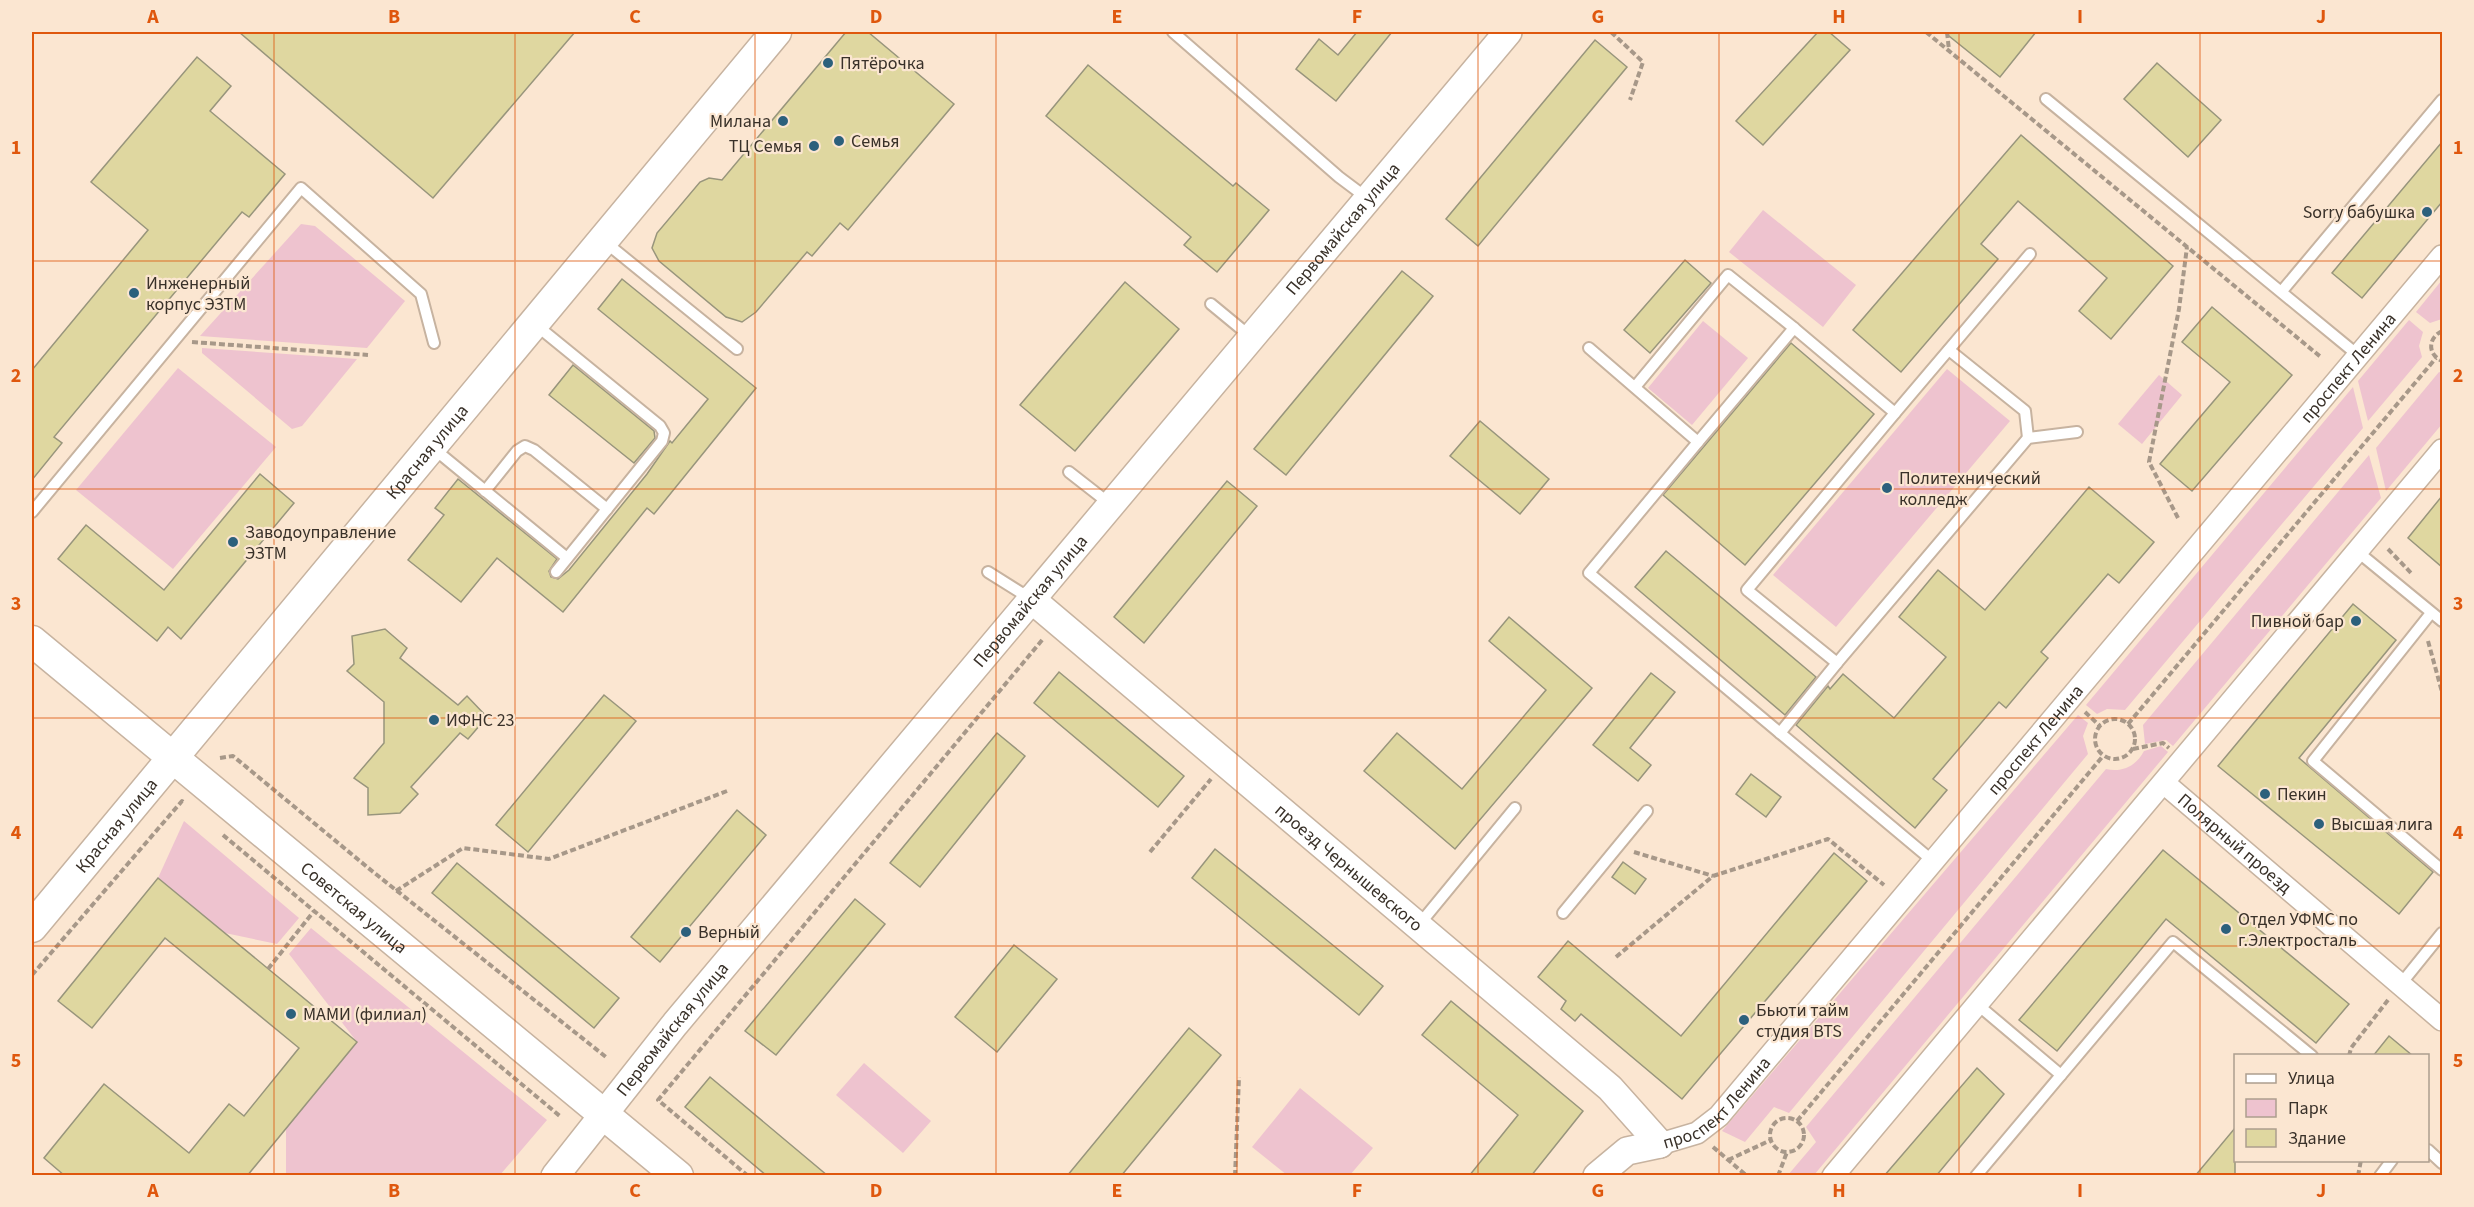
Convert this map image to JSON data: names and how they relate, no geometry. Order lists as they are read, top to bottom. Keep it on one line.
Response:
{"streets":{"main road":["Красная улица","Советская улица"],"street":["Первомайская улица","проспект Ленина","Полярный проезд","проезд Чернышевского"]},"crossings":[["Первомайская улица","проезд Чернышевского"],["Первомайская улица","Советская улица"],["проспект Ленина","проезд Чернышевского"],["Красная улица","Советская улица"]],"places":["Пятёрочка","Милана","Семья","ТЦ Семья","Sorry бабушка","Инженерный корпус ЭЗТМ","Политехнический колледж","Заводоуправление ЭЗТМ","Пивной бар","ИФНС 23","Пекин","Высшая лига","Отдел УФМС по г.Электросталь","Верный","МАМИ (филиал)","Бьюти тайм студия BTS"],"legend":["Улица","Парк","Здание"],"grid":{"columns":["A","B","C","D","E","F","G","H","I","J"],"rows":["1","2","3","4","5"]}}
